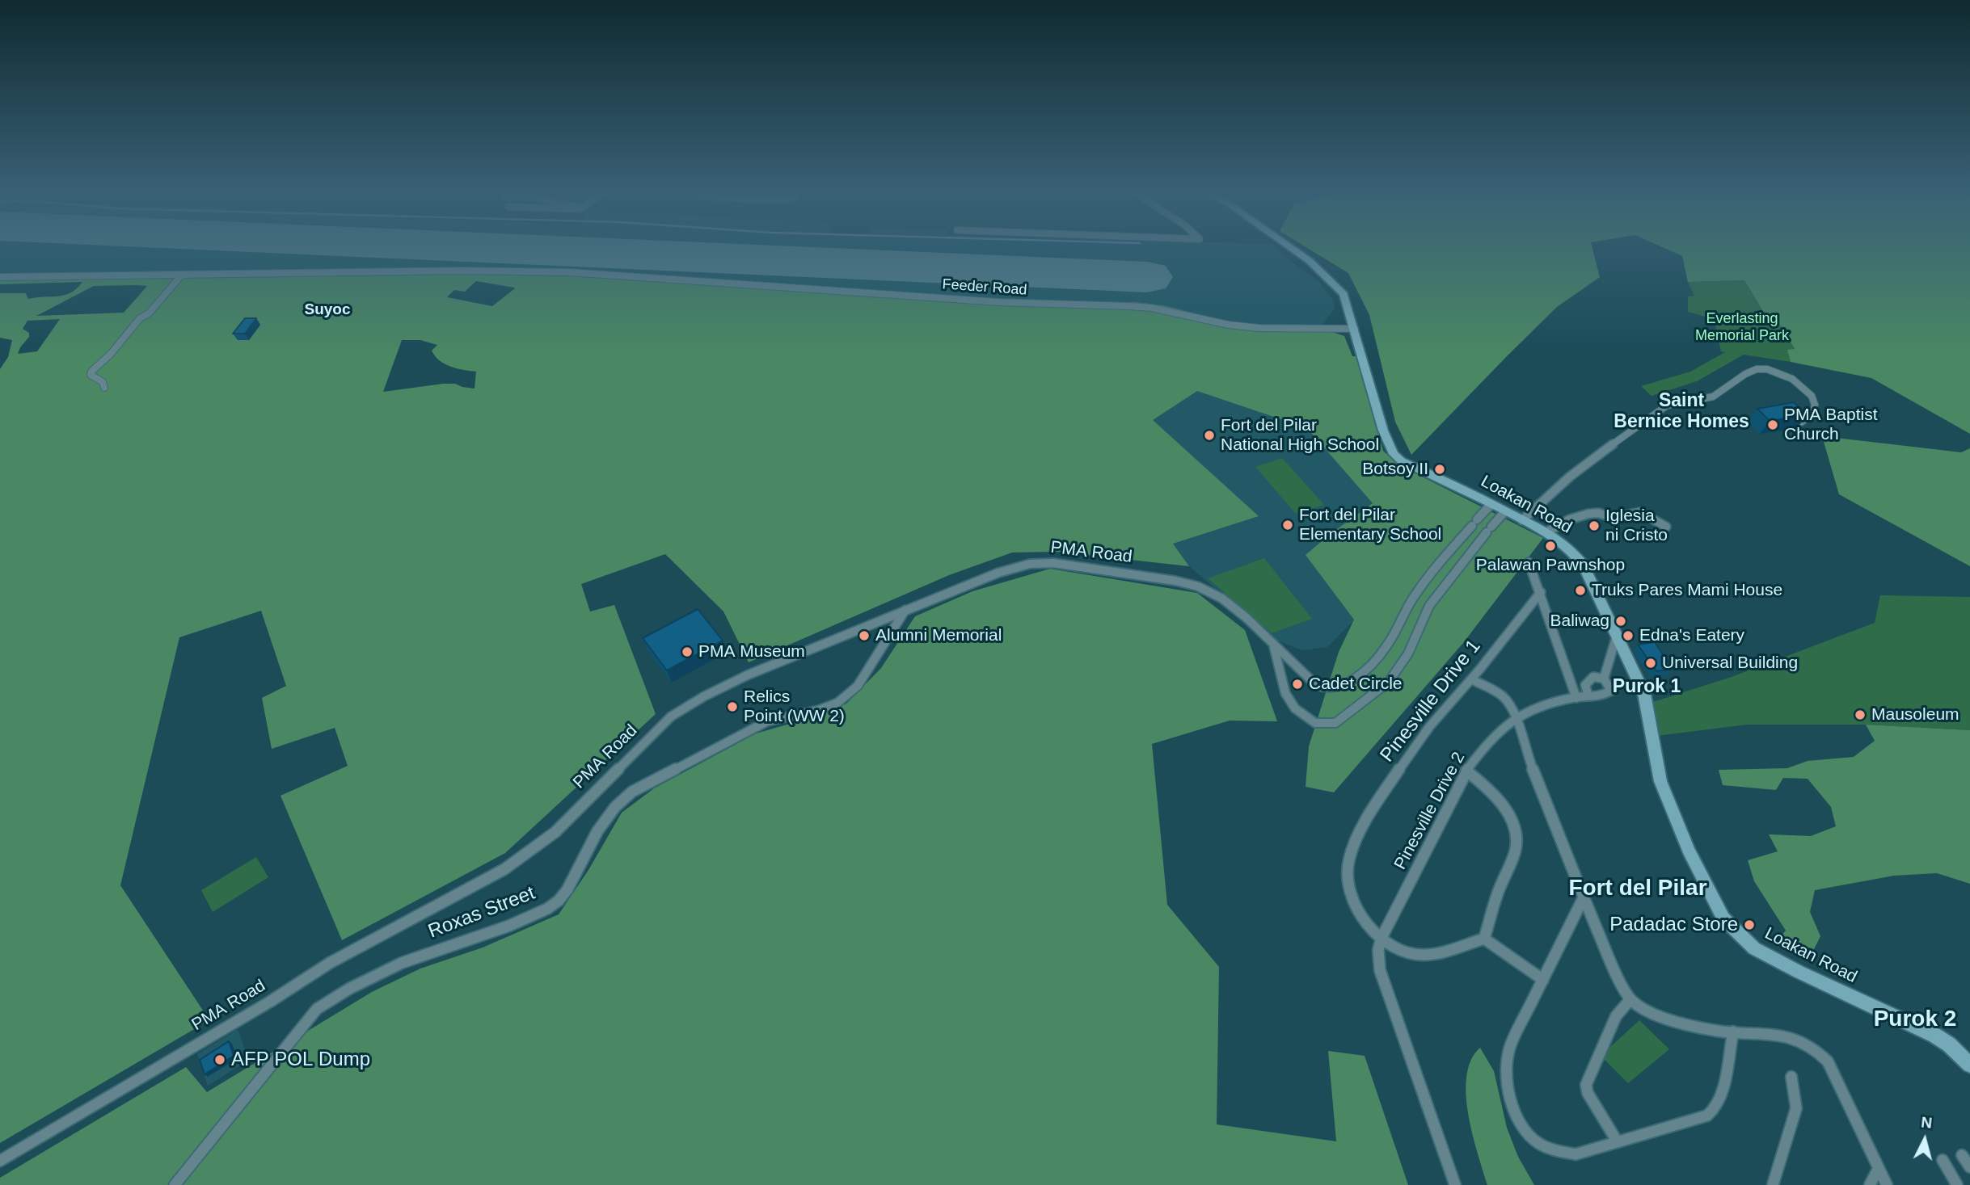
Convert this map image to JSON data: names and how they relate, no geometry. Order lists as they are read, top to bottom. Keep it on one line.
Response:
{"streets":{"main road":["Loakan Road"],"street":["Feeder Road","PMA Road","Pinesville Drive 1","Pinesville Drive 2","Roxas Street"]},"crossings":[["Feeder Road","Loakan Road"],["Loakan Road","PMA Road"],["Loakan Road","Pinesville Drive 2"],["PMA Road","Roxas Street"],["Pinesville Drive 1","Pinesville Drive 2"]],"districts":["Suyoc","Saint Bernice Homes","Purok 1","Fort del Pilar","Purok 2"],"parks":["Everlasting Memorial Park"],"places":["PMA Baptist Church","Fort del Pilar National High School","Botsoy II","Fort del Pilar Elementary School","Iglesia ni Cristo","Palawan Pawnshop","Truks Pares Mami House","Baliwag","Alumni Memorial","Edna's Eatery","PMA Museum","Universal Building","Cadet Circle","Relics Point (WW 2)","Mausoleum","Padadac Store","AFP POL Dump"],"north":"top"}
